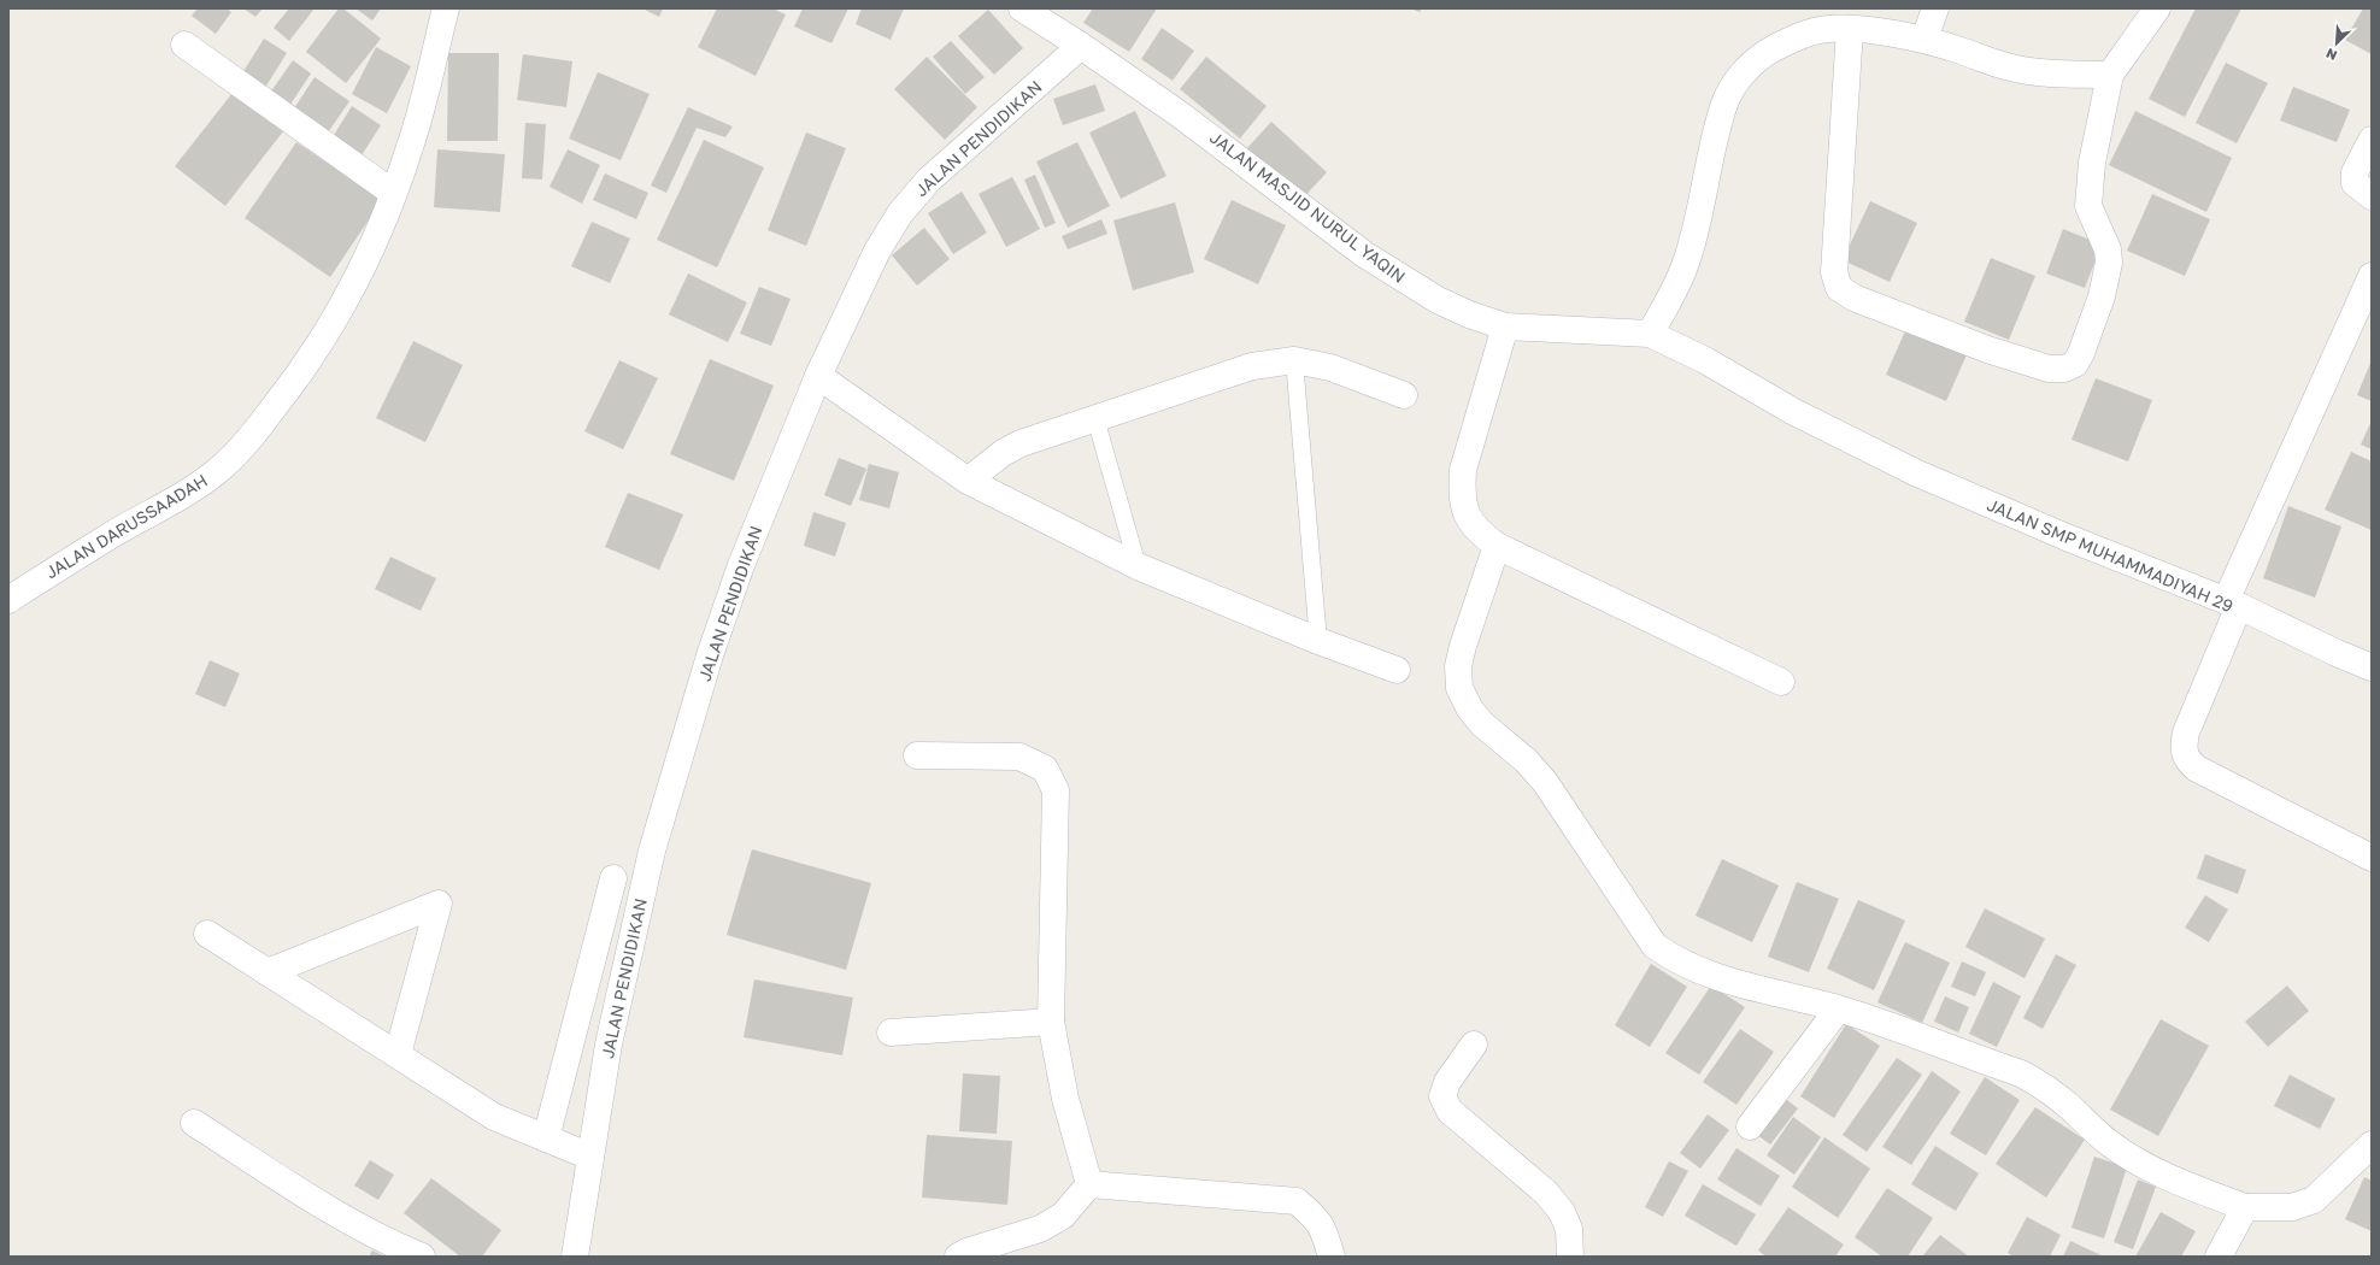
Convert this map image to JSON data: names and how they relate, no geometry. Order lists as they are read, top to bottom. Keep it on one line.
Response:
{"streets":{"street":["JALAN PENDIDIKAN","JALAN MASJID NURUL YAQIN","JALAN DARUSSAADAH","JALAN SMP MUHAMMADIYAH 29"]},"crossings":[["JALAN PENDIDIKAN","JALAN MASJID NURUL YAQIN"],["JALAN MASJID NURUL YAQIN","JALAN SMP MUHAMMADIYAH 29"]],"north":"bottom left"}
